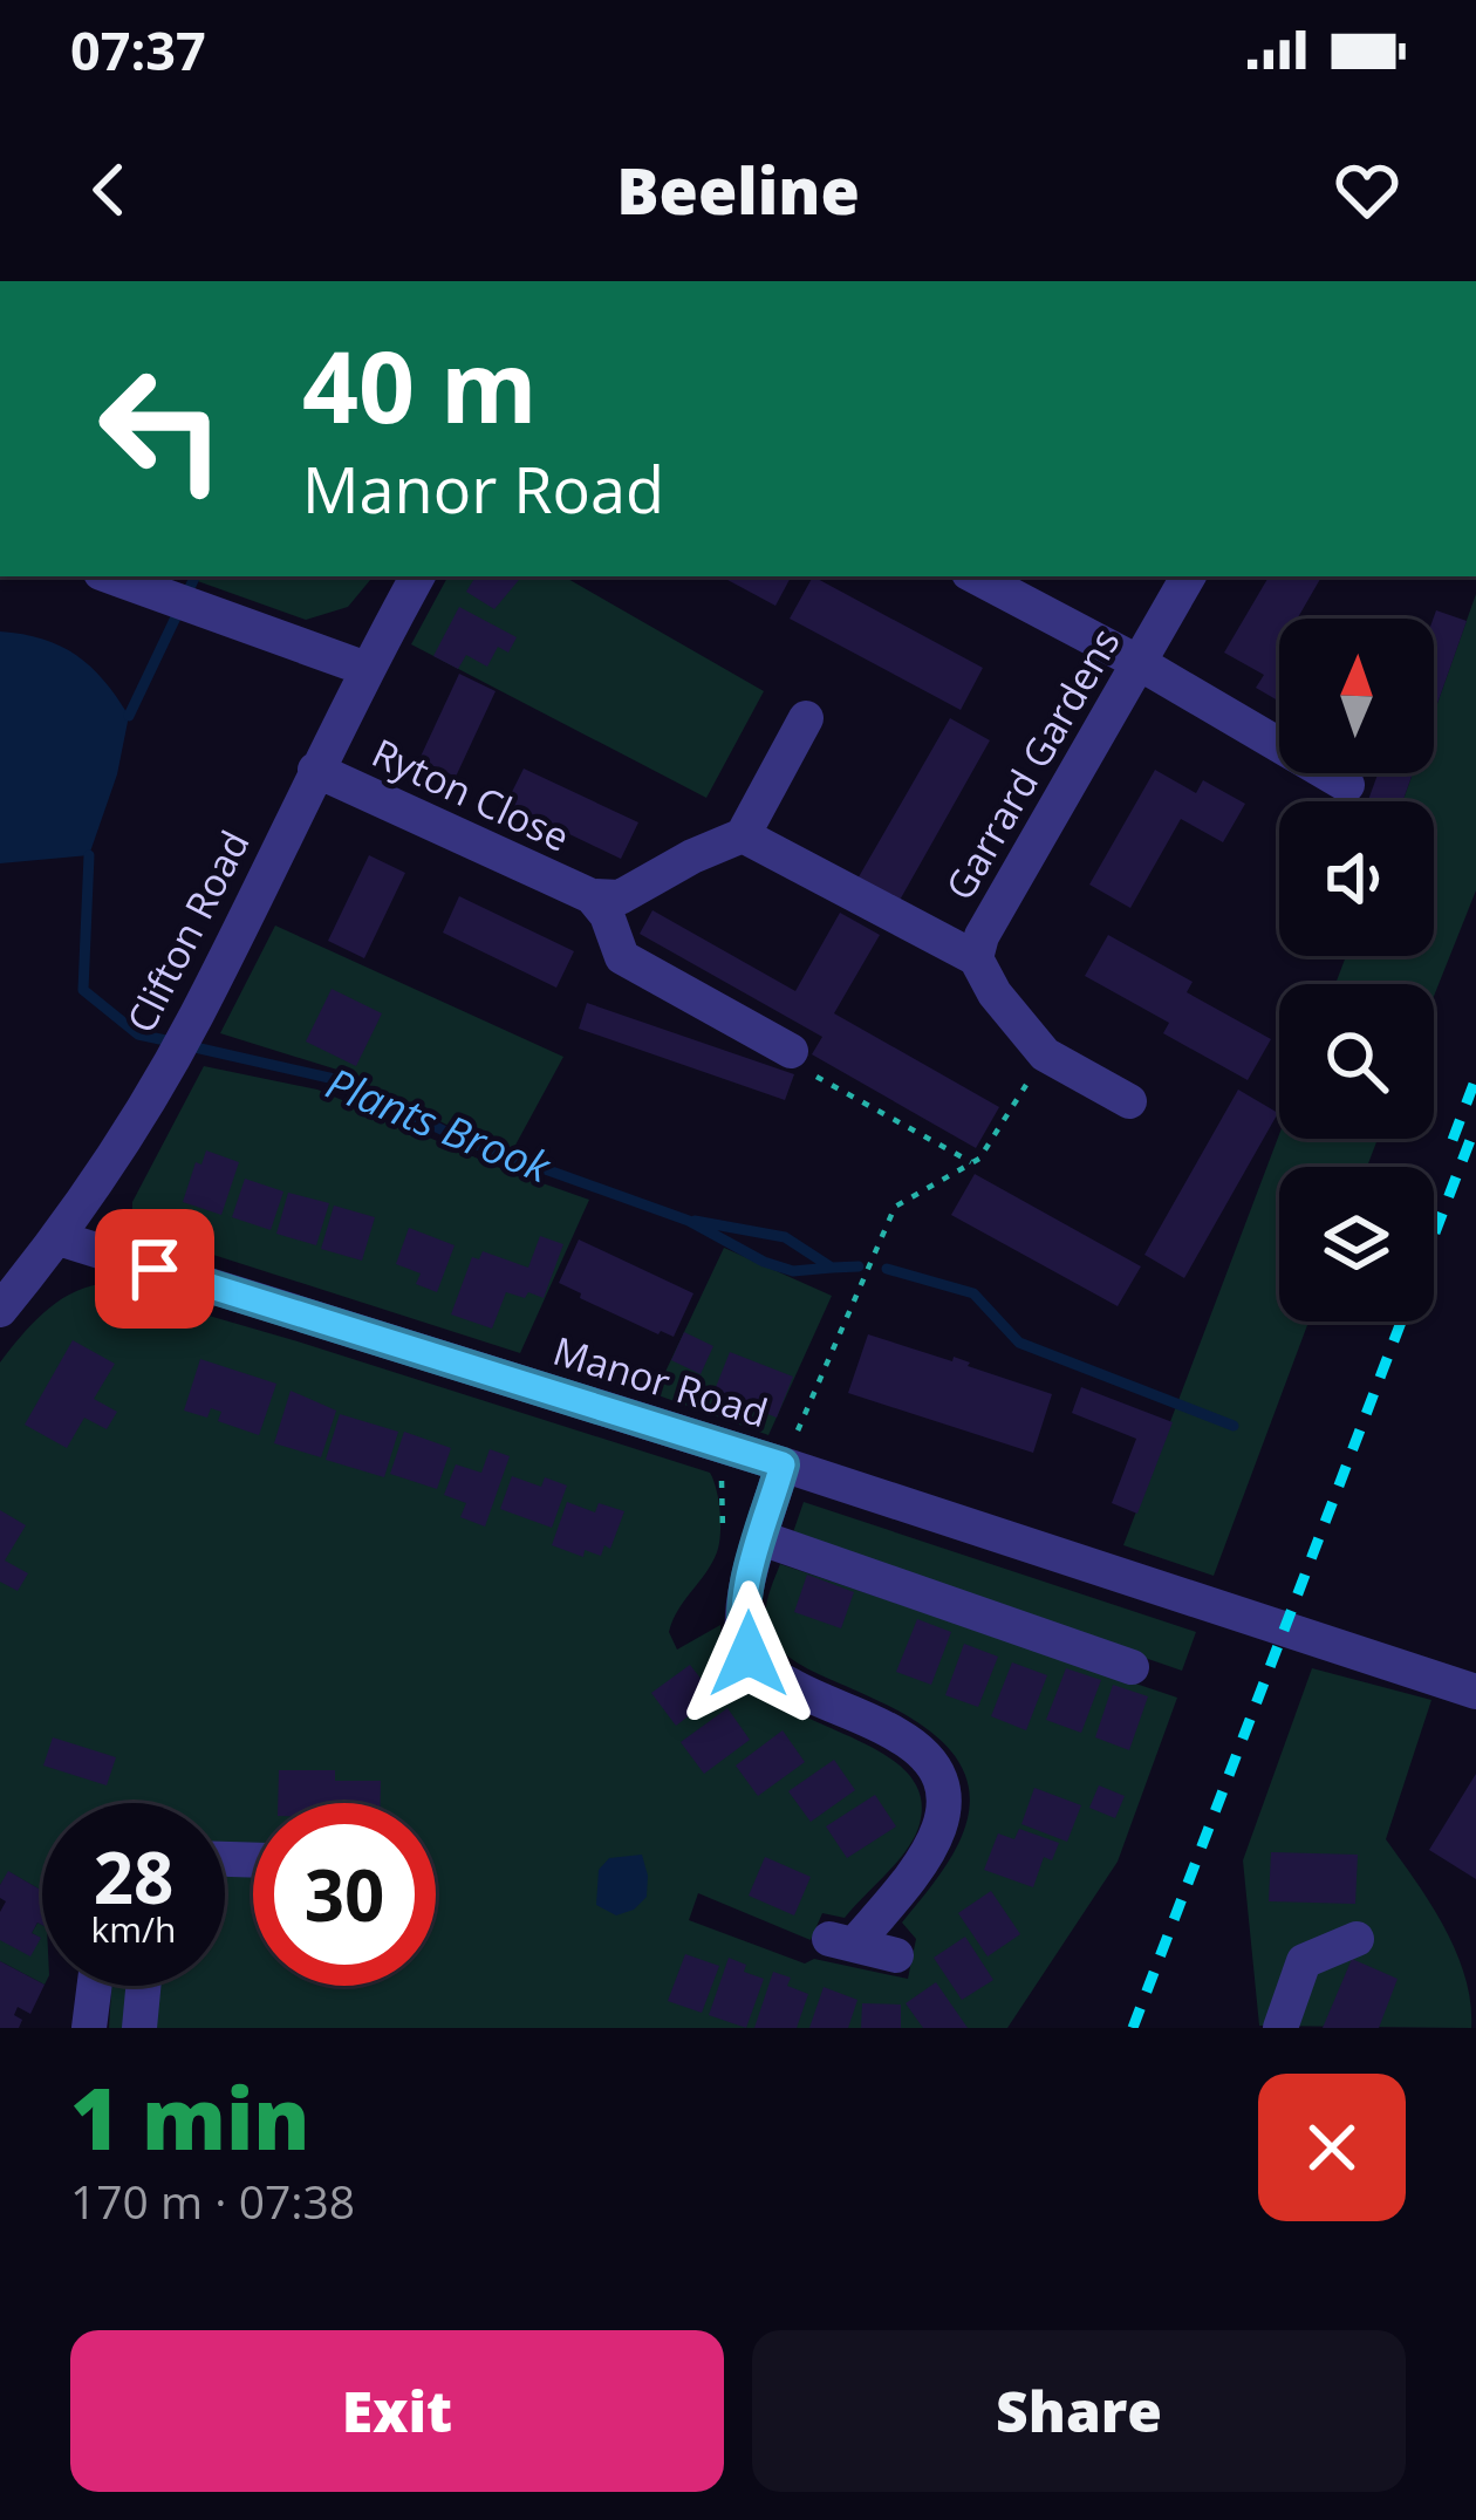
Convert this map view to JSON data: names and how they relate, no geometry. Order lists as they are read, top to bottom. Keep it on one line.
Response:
{"streets":{"street":["Garrard Gardens","Ryton Close","Clifton Road","Manor Road"]},"crossings":[["Ryton Close","Clifton Road"],["Clifton Road","Manor Road"]],"water":["Plants Brook"],"north":"top","page":{"status":"07:37","header":"Beeline","turn":["40 m","Manor Road"],"speed":"28 km/h","limit":"30","heading":["1 min","170 m · 07:38"],"buttons":["Exit","Share"]}}
